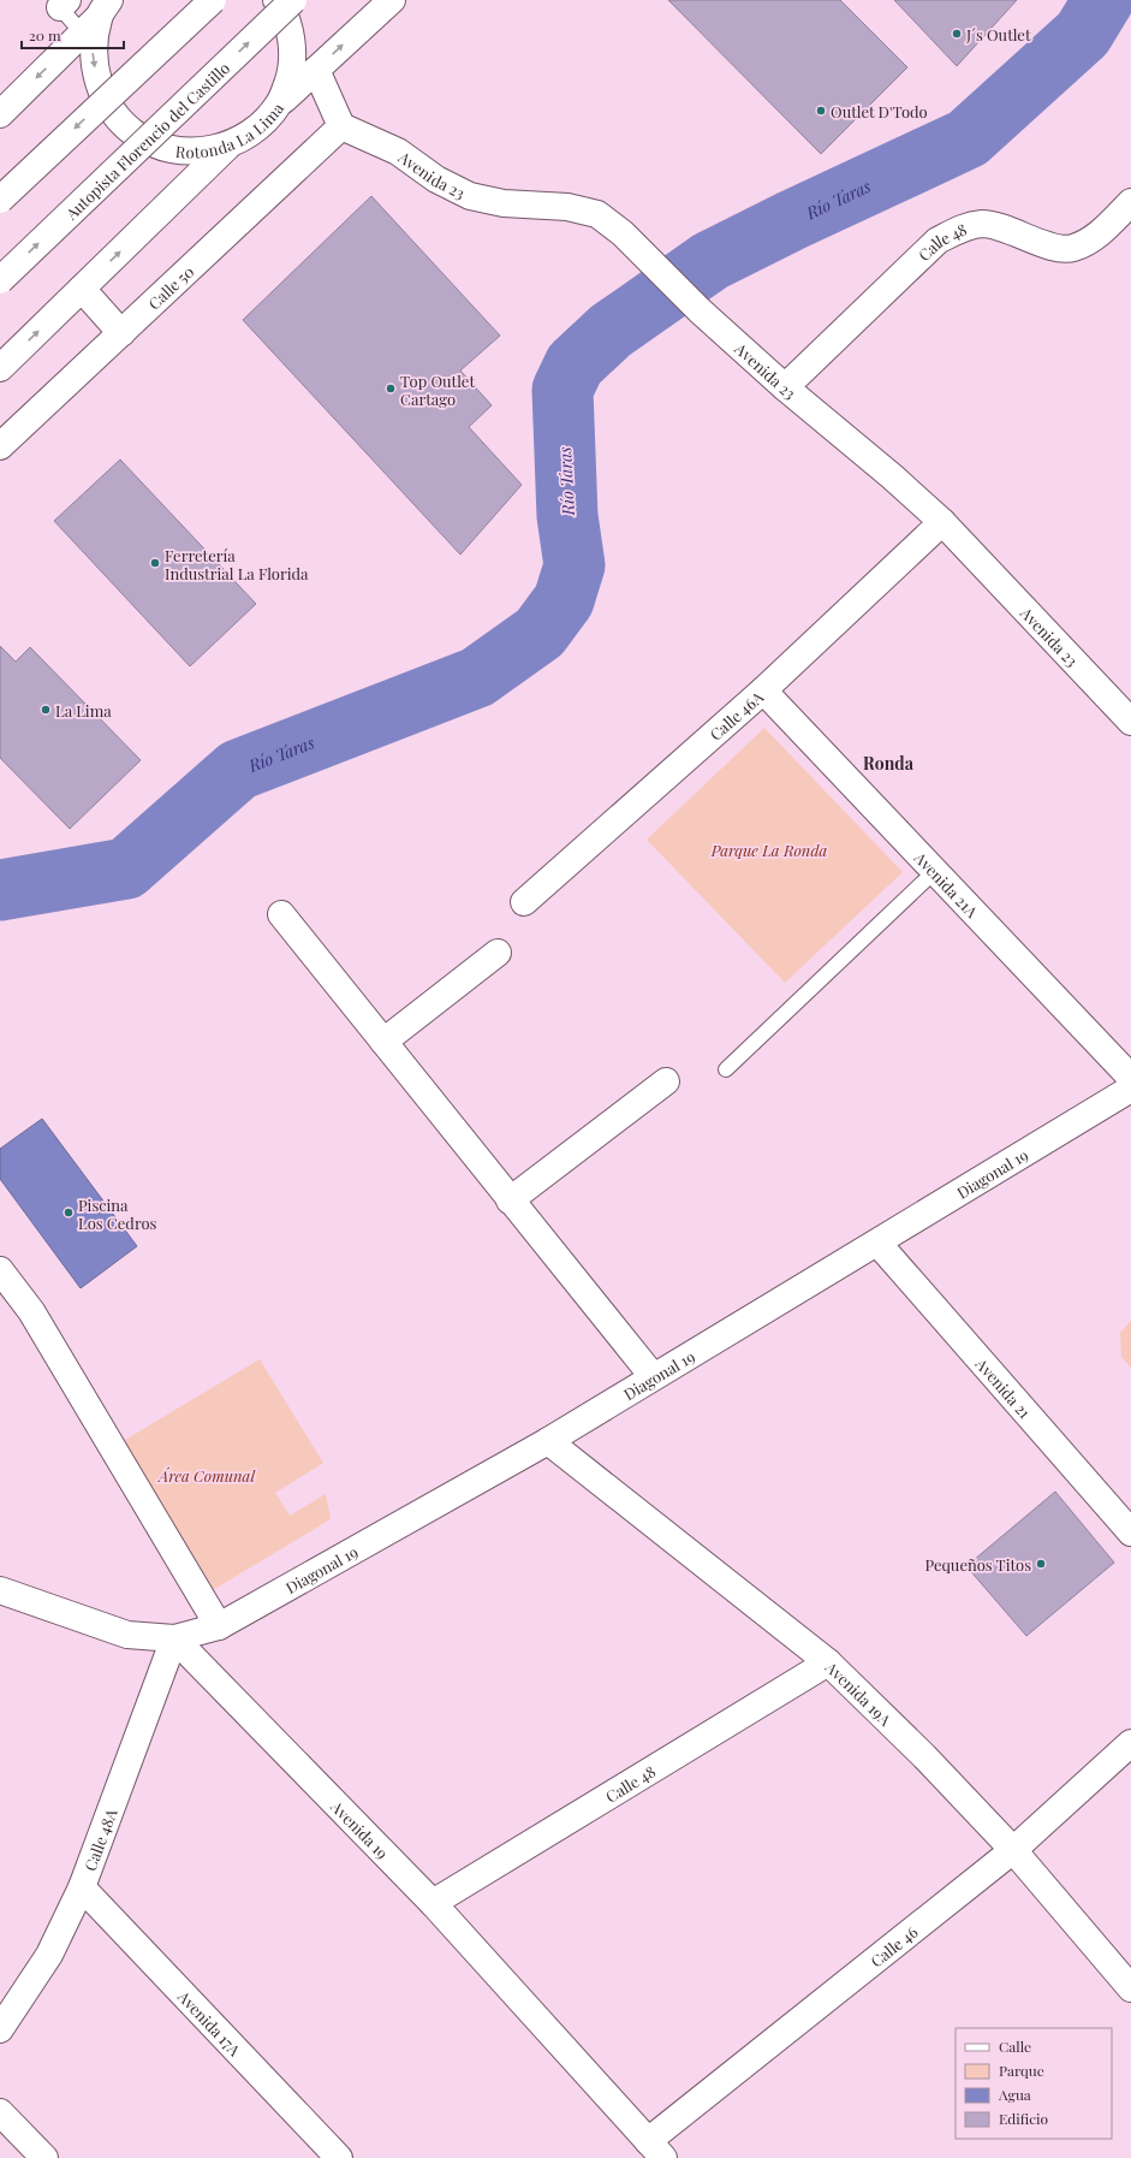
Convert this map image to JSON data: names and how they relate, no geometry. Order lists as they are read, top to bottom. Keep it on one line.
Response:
{"streets":{"main road":["Rotonda La Lima","Autopista Florencio del Castillo","Avenida 23","Calle 48","Calle 50","Calle 46A","Avenida 21A","Diagonal 19","Avenida 21","Avenida 19A","Avenida 19","Calle 48A","Calle 46","Avenida 17A"]},"crossings":[["Avenida 23","Calle 48"],["Avenida 23","Calle 50"],["Avenida 23","Calle 46A"],["Calle 48","Avenida 19A"],["Calle 48","Avenida 19"],["Calle 46A","Avenida 21A"],["Diagonal 19","Avenida 21"],["Diagonal 19","Avenida 19A"],["Diagonal 19","Avenida 19"],["Diagonal 19","Calle 48A"],["Avenida 19A","Calle 46"],["Avenida 19","Calle 48A"],["Avenida 19","Calle 46"],["Calle 48A","Avenida 17A"]],"one_way":["Rotonda La Lima"],"districts":["Ronda"],"water":["Río Taras"],"parks":["Parque La Ronda","Área Comunal"],"places":["J´s Outlet","Outlet D'Todo","Top Outlet Cartago","Ferretería Industrial La Florida","La Lima","Piscina Los Cedros","Pequeños Titos"],"legend":["Calle","Parque","Agua","Edificio"],"scale_bar":"20 m"}
